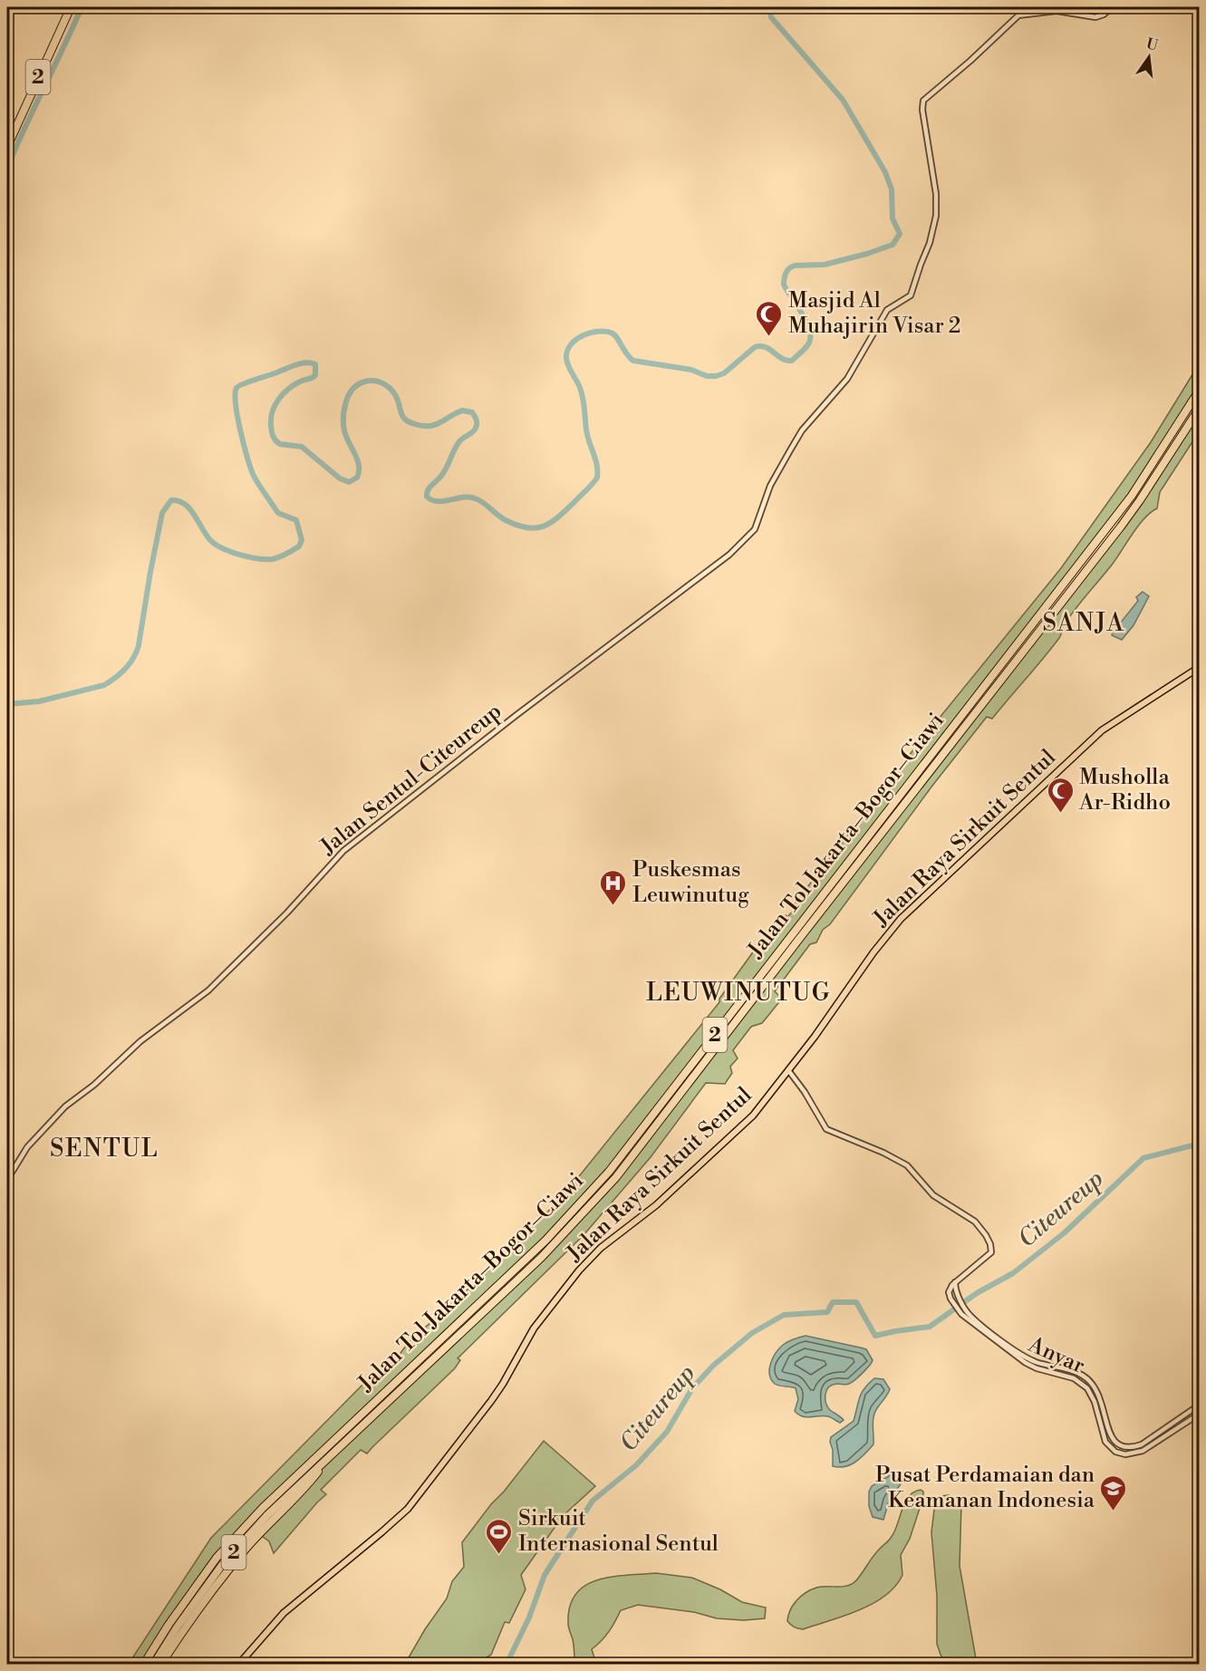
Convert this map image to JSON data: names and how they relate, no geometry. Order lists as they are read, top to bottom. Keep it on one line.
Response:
{"streets":{"highway":["2","Jalan Tol Jakarta–Bogor–Ciawi"],"main road":["Jalan Raya Sirkuit Sentul"],"street":["Jalan Sentul-Citeureup","Anyar"]},"districts":["SANJA","LEUWINUTUG","SENTUL"],"water":["Citeureup"],"places":{"mosque":["Masjid Al Muhajirin Visar 2","Musholla Ar-Ridho"],"hospital":["Puskesmas Leuwinutug"],"school or university":["Pusat Perdamaian dan Keamanan Indonesia"],"sports":["Sirkuit Internasional Sentul"]},"north":"top"}
